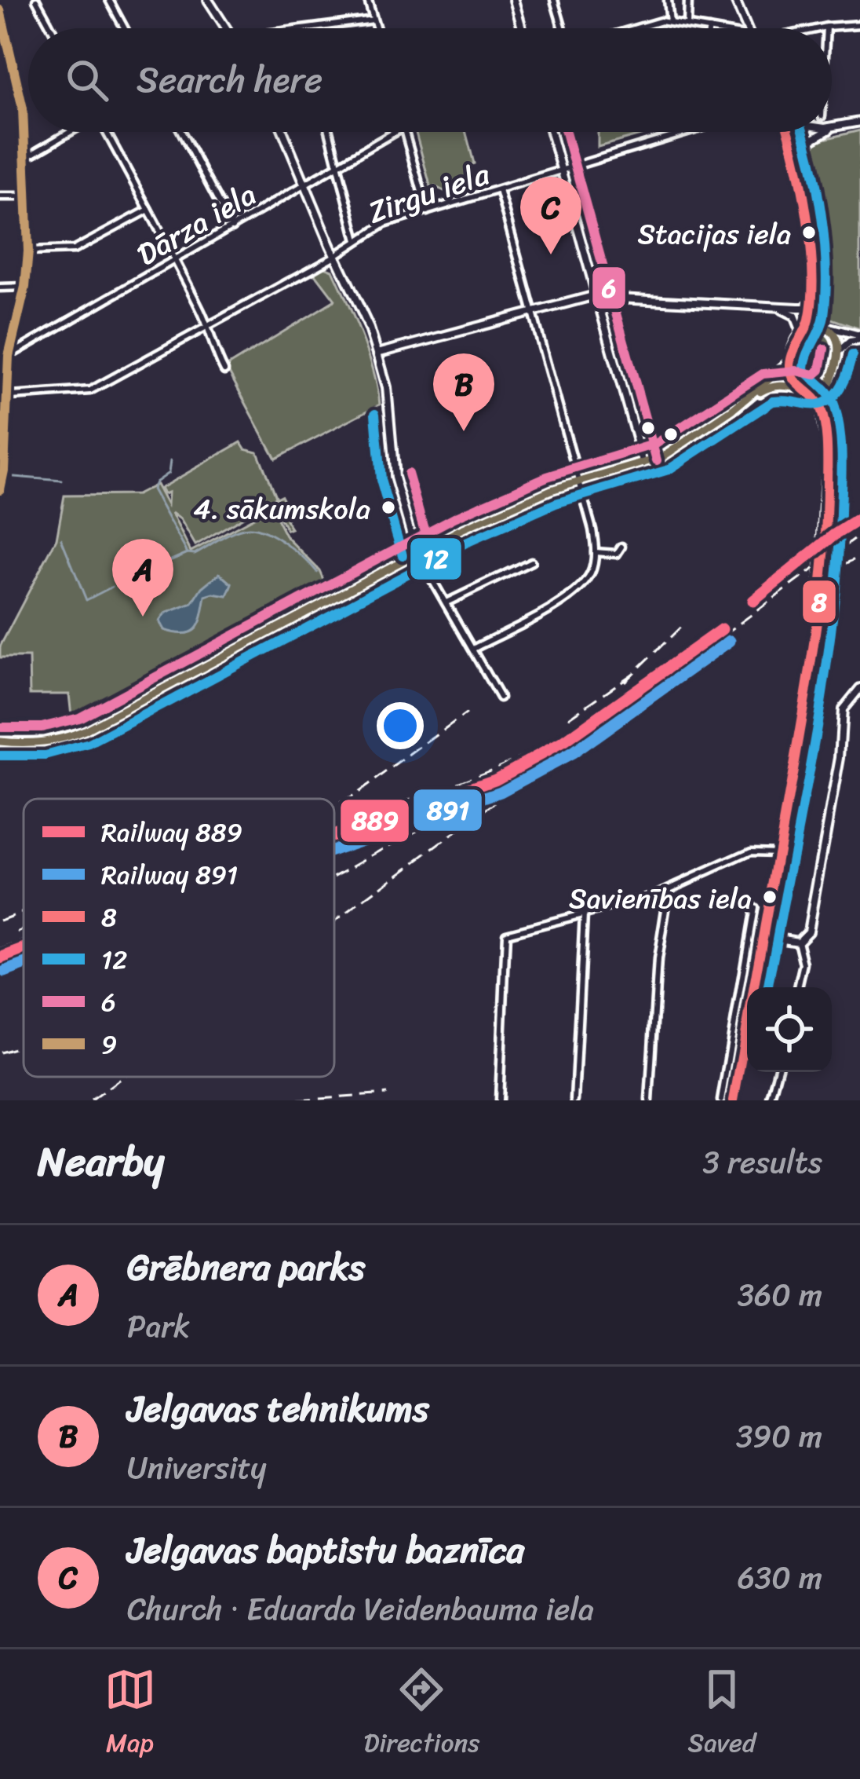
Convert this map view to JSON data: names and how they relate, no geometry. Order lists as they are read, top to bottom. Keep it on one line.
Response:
{"streets":{"street":["Zirgu iela","Dārza iela"]},"places":["Stacijas iela","4. sākumskola","Savienības iela"],"lines":["transit line 9","transit line 8","transit line 12","transit line 6","rail line 889","rail line 891"],"legend":["Railway 889","Railway 891","8","12","6","9"],"page":{"search":"Search here","pins":["C","B","A"],"heading":["Nearby","3 results"],"list":[{"mark":"A","name":"Grēbnera parks","note":"Park","value":"360 m"},{"mark":"B","name":"Jelgavas tehnikums","note":"University","value":"390 m"},{"mark":"C","name":"Jelgavas baptistu baznīca","note":"Church · Eduarda Veidenbauma iela","value":"630 m"}],"nav":["Map","Directions","Saved"]}}
